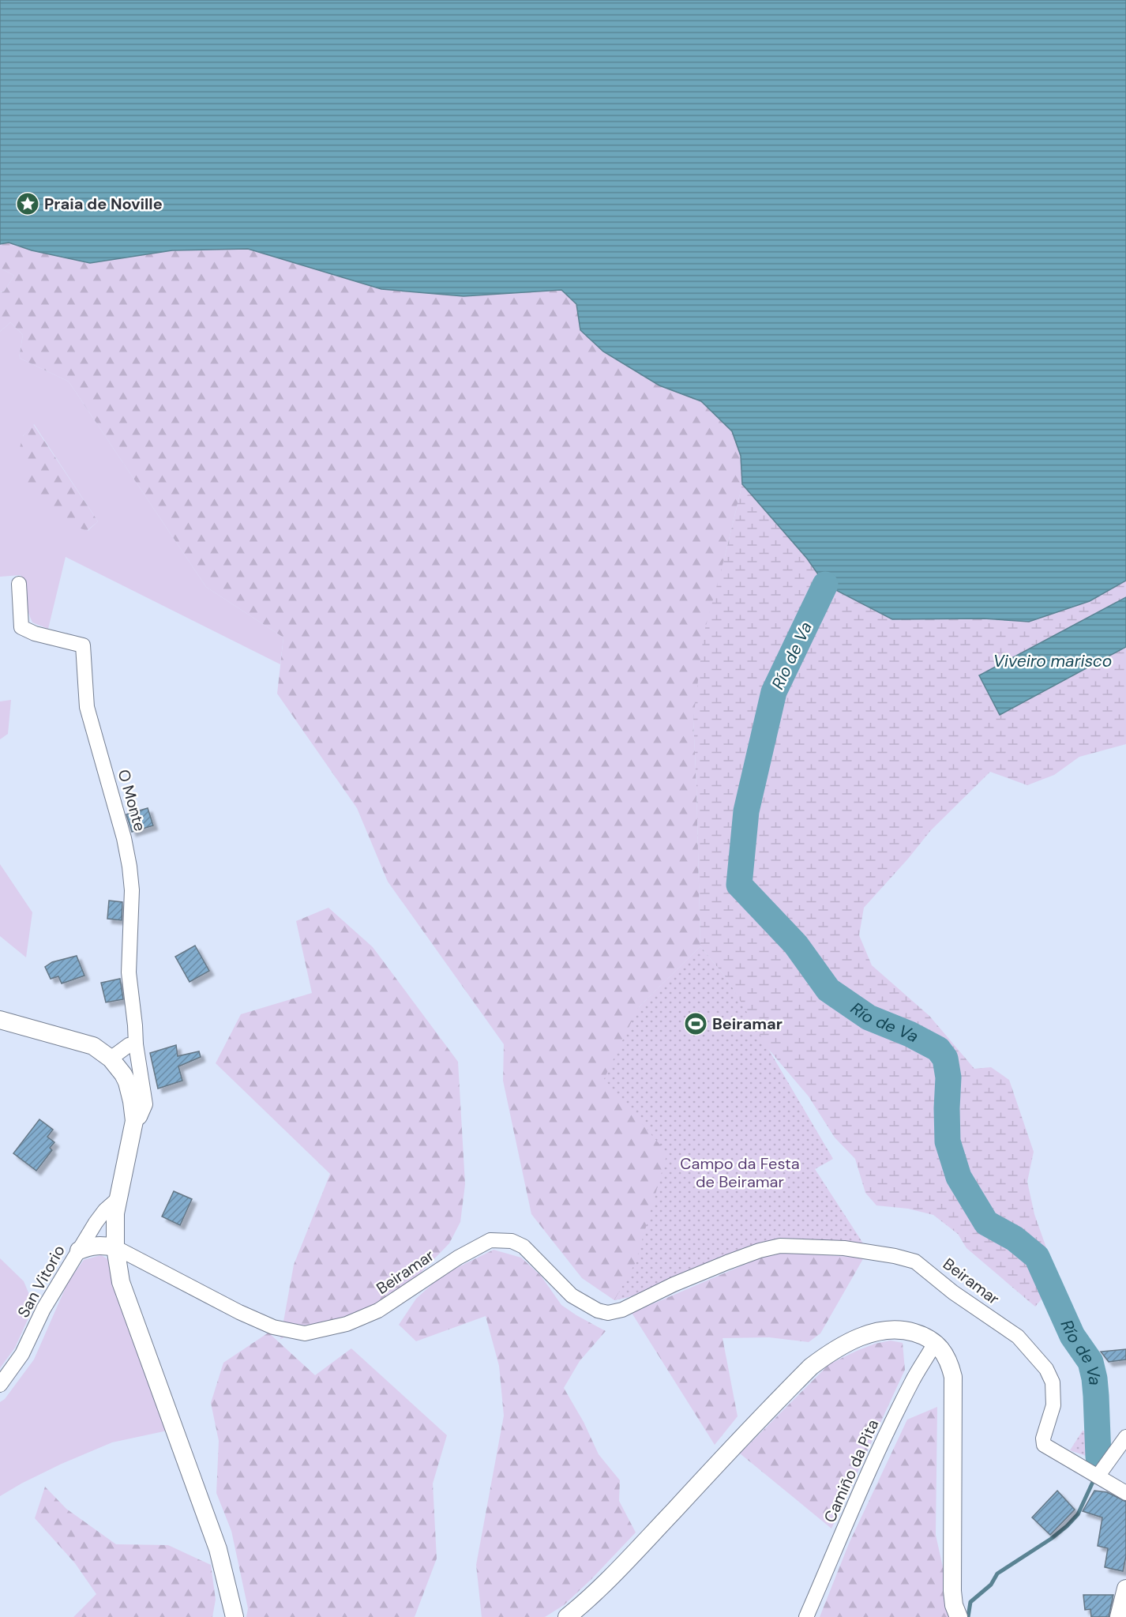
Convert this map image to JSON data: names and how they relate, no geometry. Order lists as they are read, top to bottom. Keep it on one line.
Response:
{"streets":{"street":["O Monte","Beiramar","San Vitorio","Camiño da Pita"]},"water":["Río de Va","Viveiro marisco"],"parks":["Campo da Festa de Beiramar"],"places":{"place":["Praia de Noville"],"sports":["Beiramar"]}}
